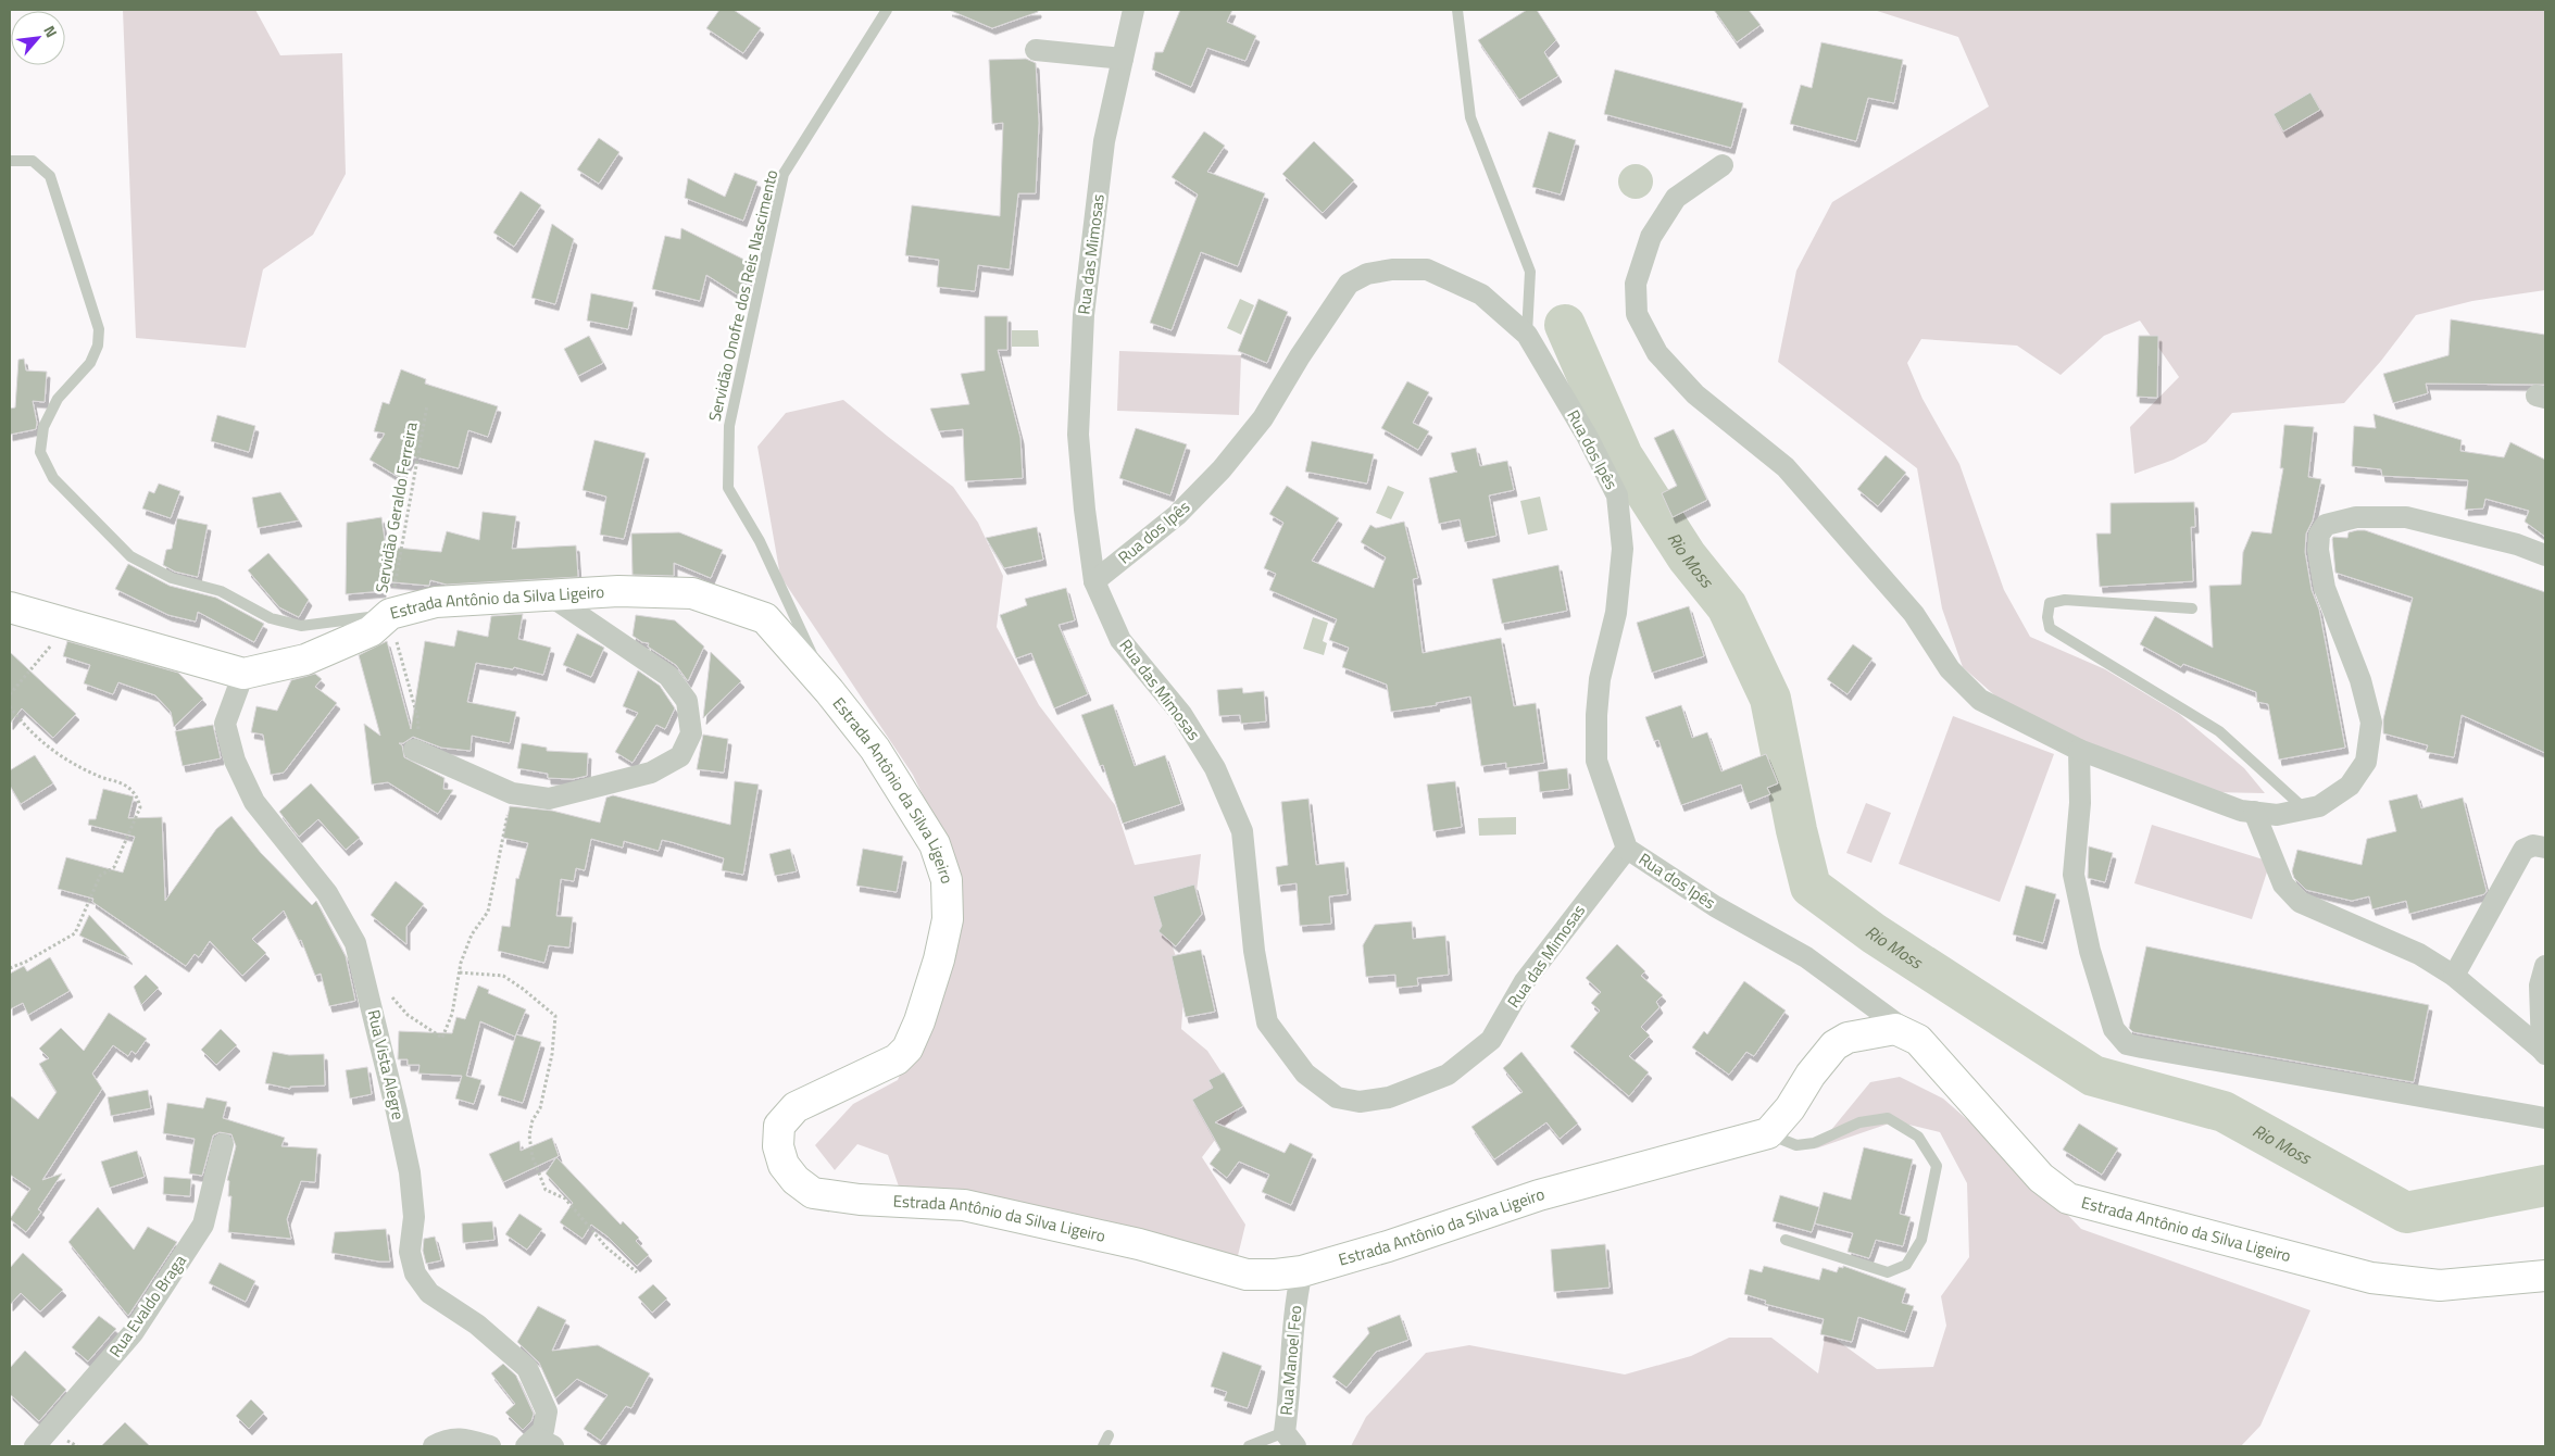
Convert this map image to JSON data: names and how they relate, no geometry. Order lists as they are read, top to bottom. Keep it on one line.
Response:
{"streets":{"street":["Rua das Mimosas","Rua dos Ipês","Estrada Antônio da Silva Ligeiro","Rua Vista Alegre","Rua Evaldo Braga","Rua Manoel Feo"],"lane":["Servidão Onofre dos Reis Nascimento"],"path":["Servidão Geraldo Ferreira"]},"crossings":[["Rua das Mimosas","Rua dos Ipês"],["Servidão Onofre dos Reis Nascimento","Estrada Antônio da Silva Ligeiro"],["Rua dos Ipês","Estrada Antônio da Silva Ligeiro"],["Servidão Geraldo Ferreira","Estrada Antônio da Silva Ligeiro"],["Estrada Antônio da Silva Ligeiro","Rua Vista Alegre"],["Estrada Antônio da Silva Ligeiro","Rua Manoel Feo"]],"water":["Rio Moss"],"north":"top right"}
